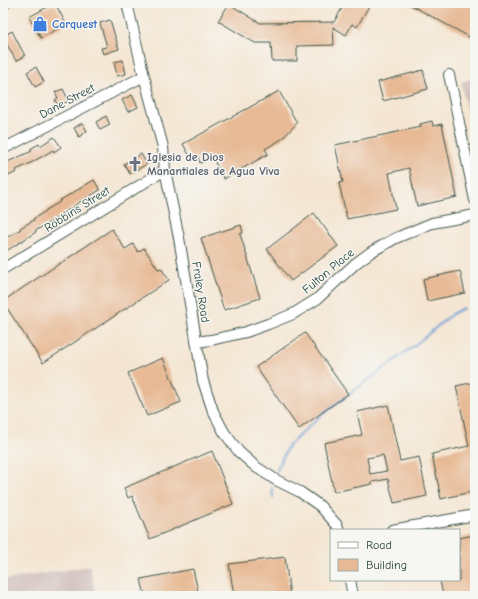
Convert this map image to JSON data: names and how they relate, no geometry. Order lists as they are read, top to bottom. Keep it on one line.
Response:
{"streets":{"street":["Dane Street","Robbins Street","Fulton Place","Fraley Road"]},"crossings":[["Dane Street","Fraley Road"],["Robbins Street","Fraley Road"],["Fulton Place","Fraley Road"]],"places":{"shop":["Carquest"],"church":["Iglesia de Dios Manantiales de Agua Viva"]},"legend":["Road","Building"]}
